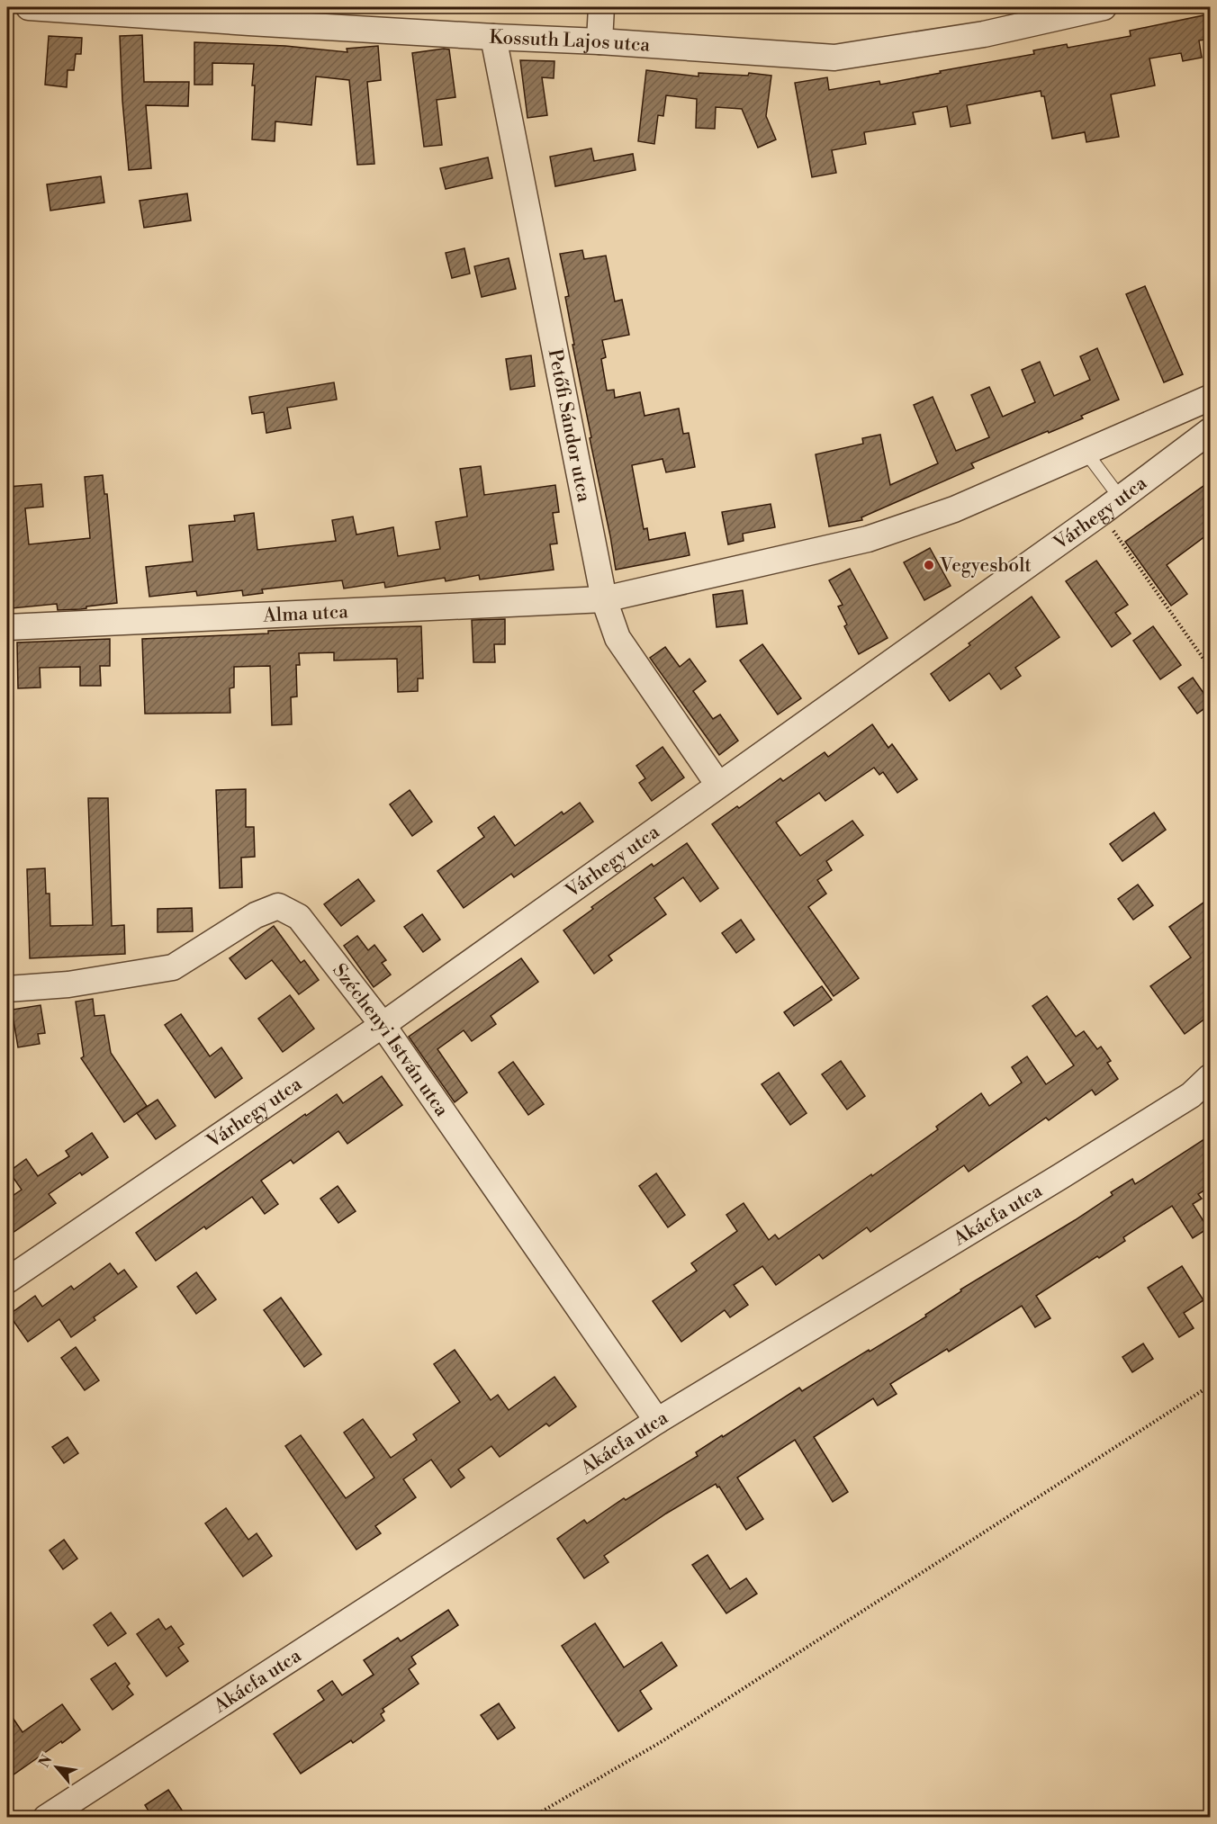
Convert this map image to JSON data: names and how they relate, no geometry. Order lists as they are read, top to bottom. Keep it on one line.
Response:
{"streets":{"street":["Kossuth Lajos utca","Petőfi Sándor utca","Várhegy utca","Alma utca","Széchenyi István utca","Akácfa utca"]},"crossings":[["Kossuth Lajos utca","Petőfi Sándor utca"],["Petőfi Sándor utca","Várhegy utca"],["Petőfi Sándor utca","Alma utca"],["Várhegy utca","Széchenyi István utca"],["Széchenyi István utca","Akácfa utca"]],"places":["Vegyesbolt"],"north":"top left"}
